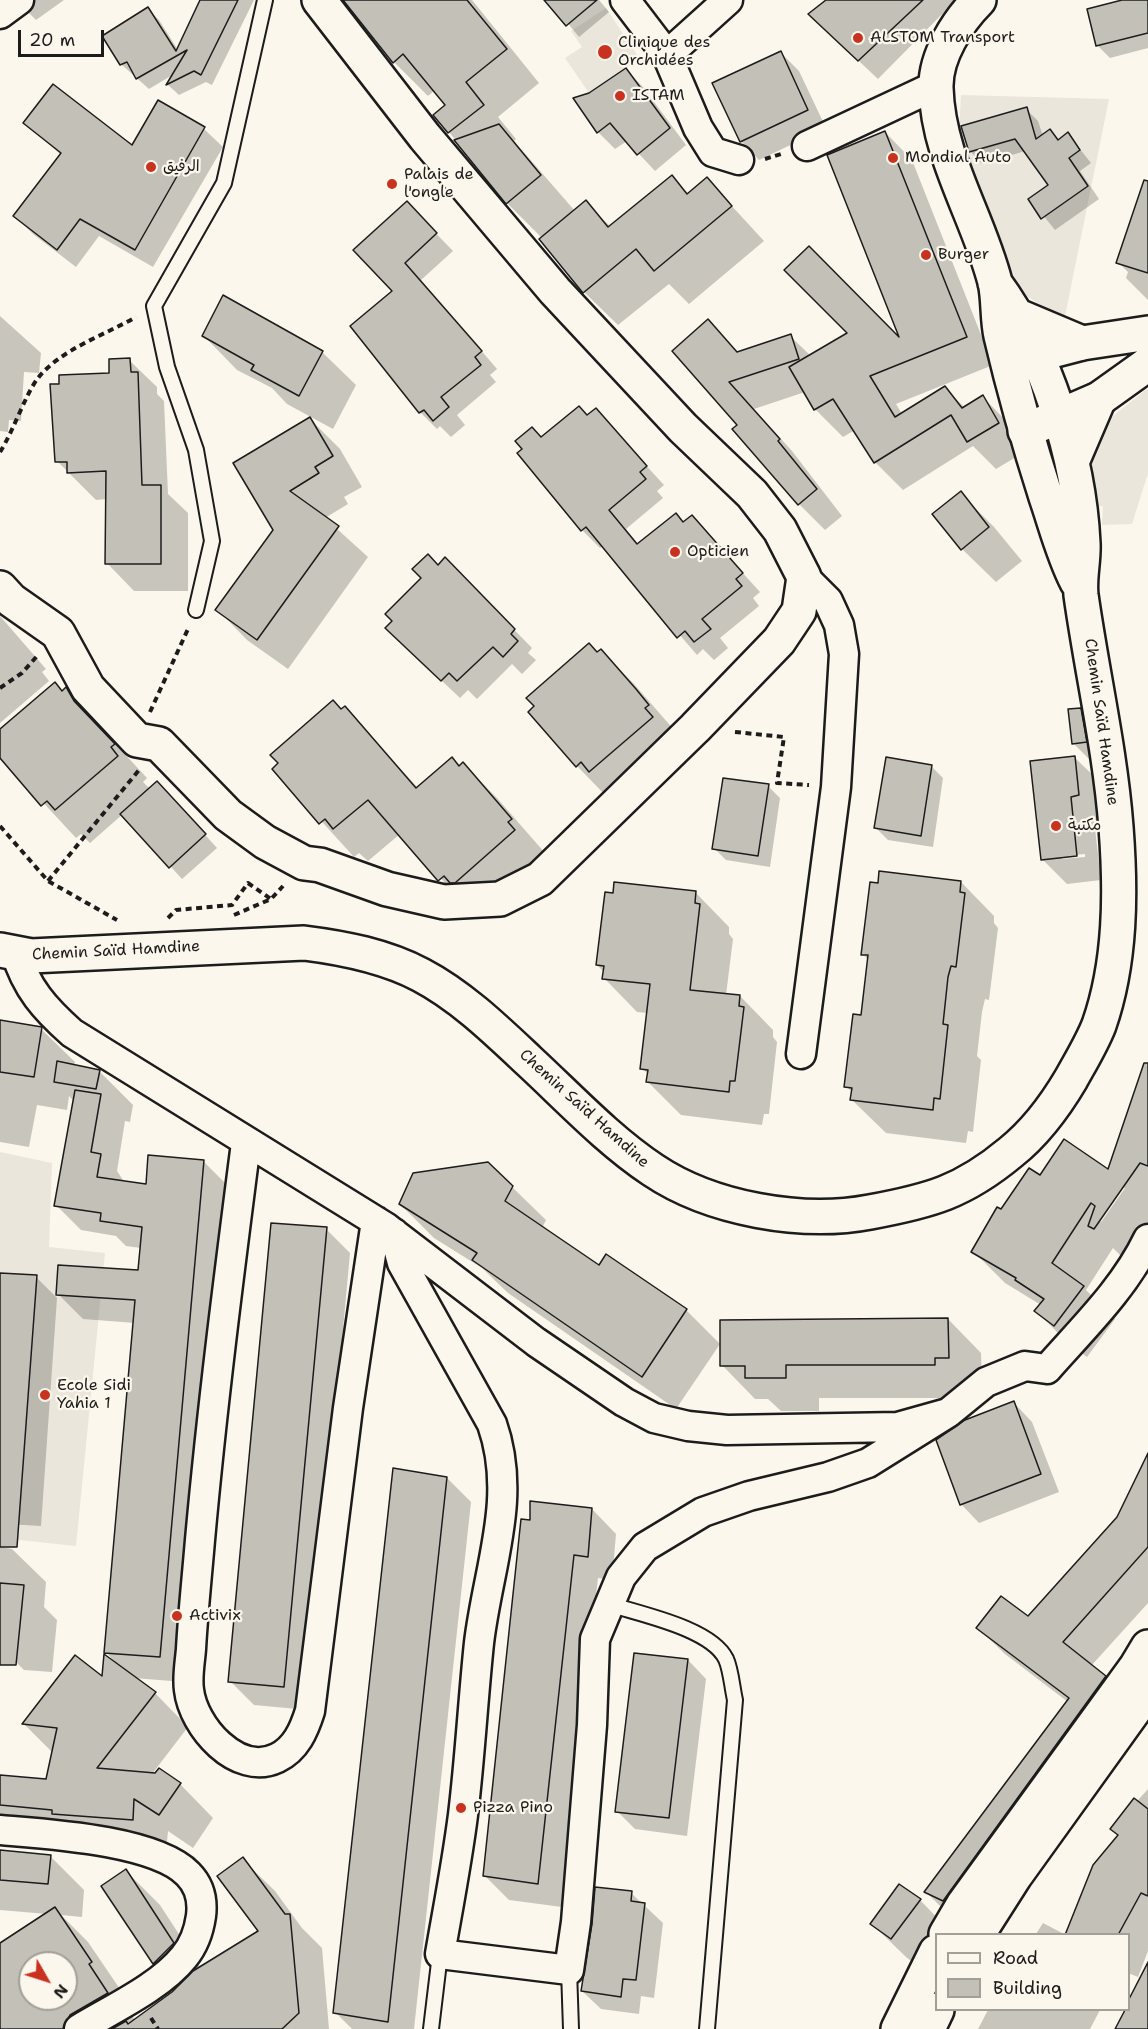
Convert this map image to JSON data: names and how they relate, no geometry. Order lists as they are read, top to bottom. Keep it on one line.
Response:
{"streets":{"main road":["Chemin Saïd Hamdine"]},"places":["ALSTOM Transport","Clinique des Orchidées","ISTAM","Mondial Auto","الرفيق","Palais de l'ongle","Burger","Opticien","مكتبة","Ecole Sidi Yahia 1","Activix","Pizza Pino"],"legend":["Road","Building"],"scale_bar":"20 m","north":"bottom right"}
